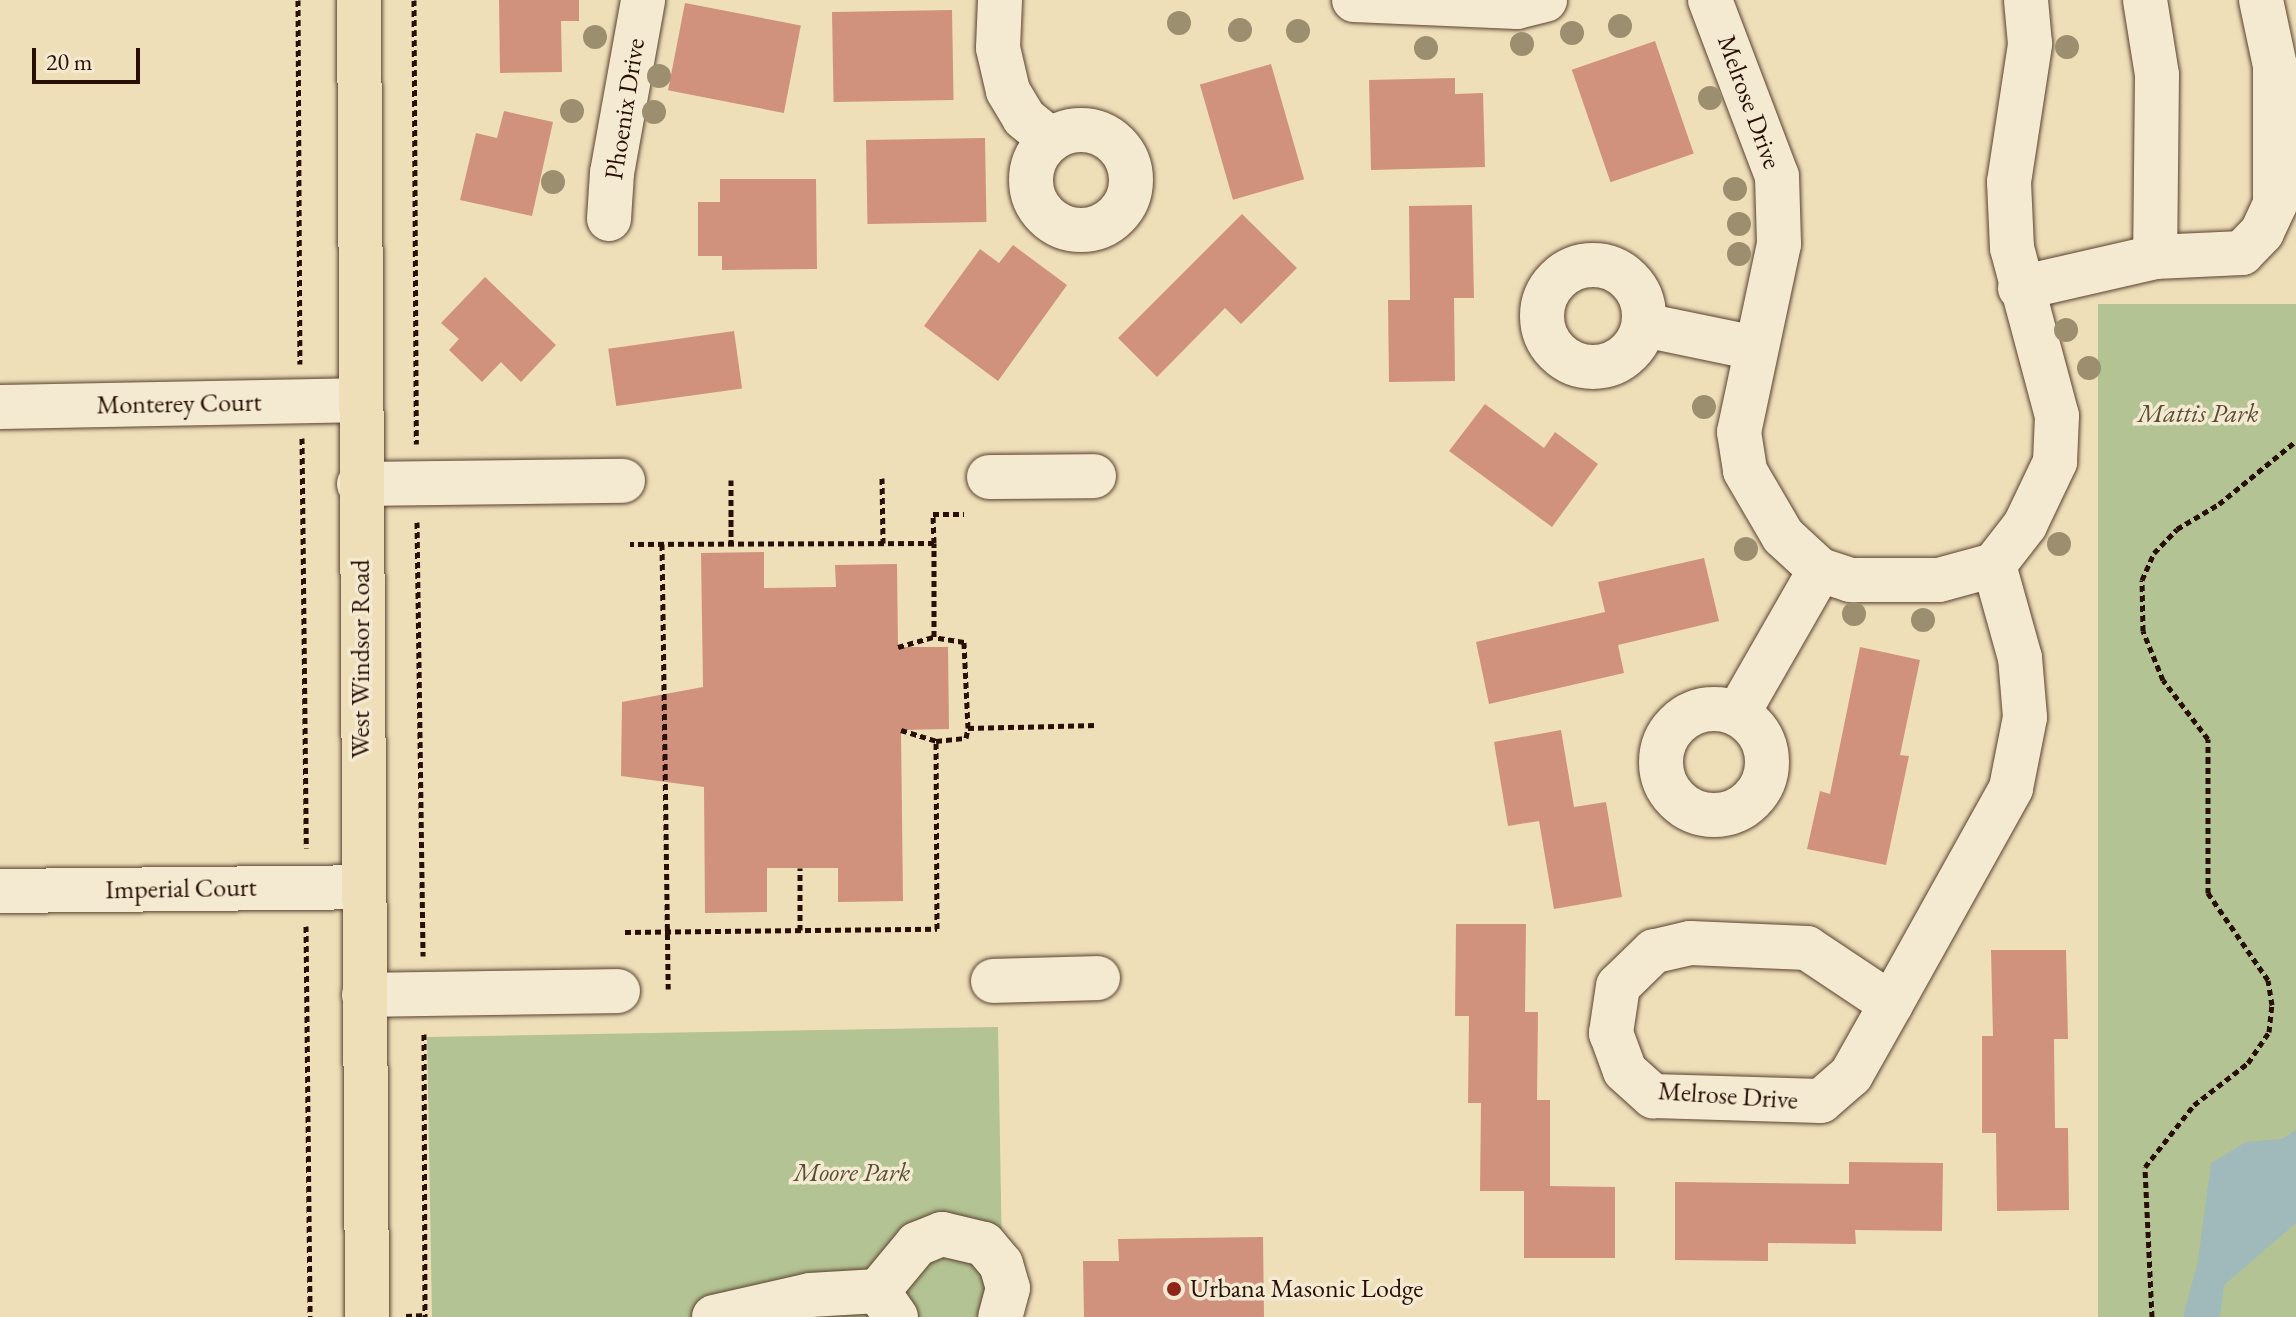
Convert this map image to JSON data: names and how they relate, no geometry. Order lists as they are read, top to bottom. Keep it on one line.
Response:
{"streets":{"main road":["West Windsor Road"],"street":["Melrose Drive","Phoenix Drive","Monterey Court","Imperial Court"]},"crossings":[["Monterey Court","West Windsor Road"],["West Windsor Road","Imperial Court"]],"parks":["Mattis Park","Moore Park"],"places":["Urbana Masonic Lodge"],"scale_bar":"20 m"}
